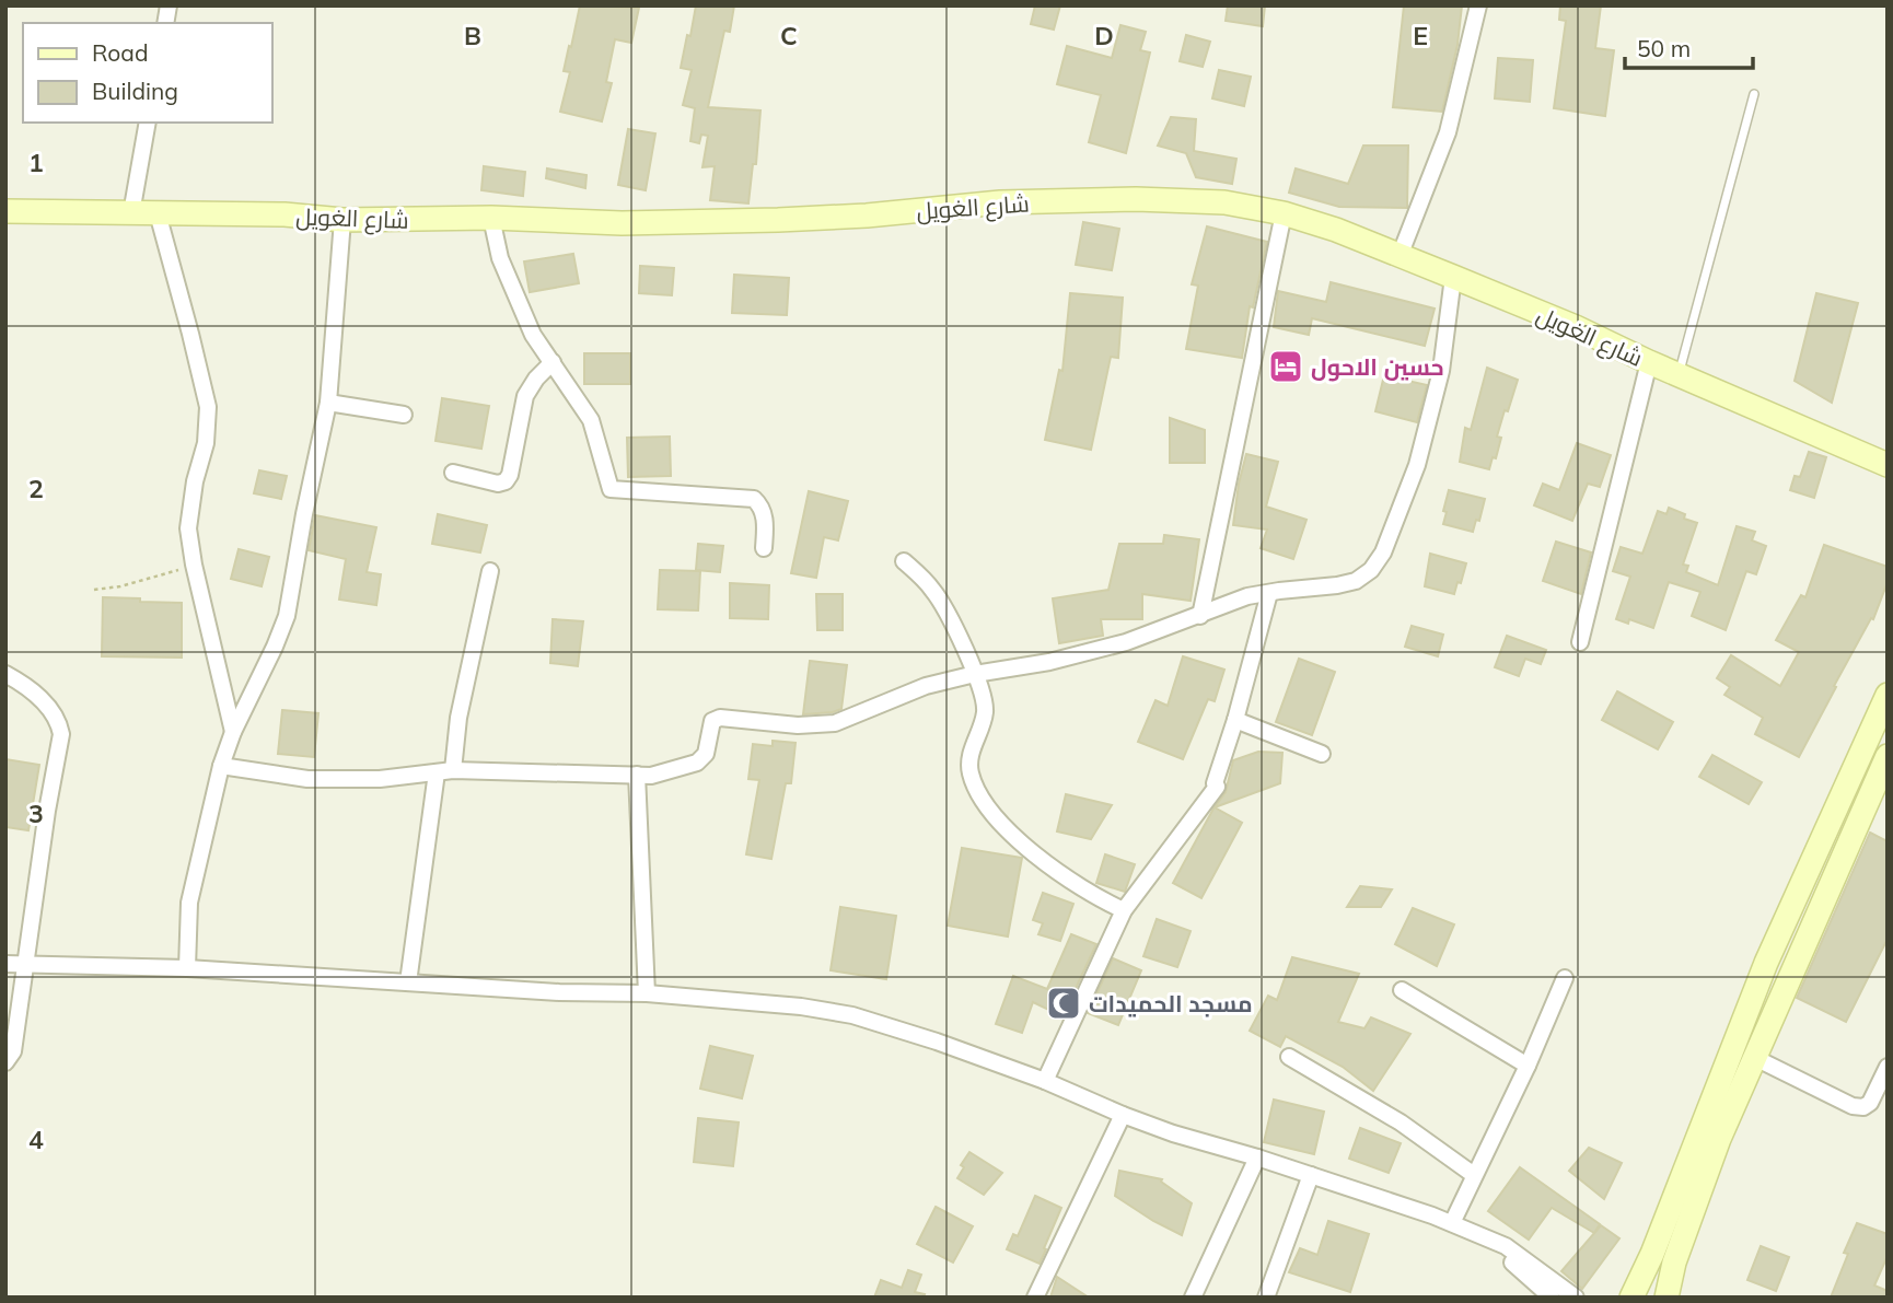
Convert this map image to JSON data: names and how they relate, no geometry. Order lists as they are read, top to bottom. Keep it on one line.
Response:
{"streets":{"street":["شارع الغويل"]},"places":{"hotel":["حسين الاحول"],"mosque":["مسجد الحميدات"]},"legend":["Road","Building"],"scale_bar":"50 m","grid":{"columns":["B","C","D","E"],"rows":["1","2","3","4"]}}
